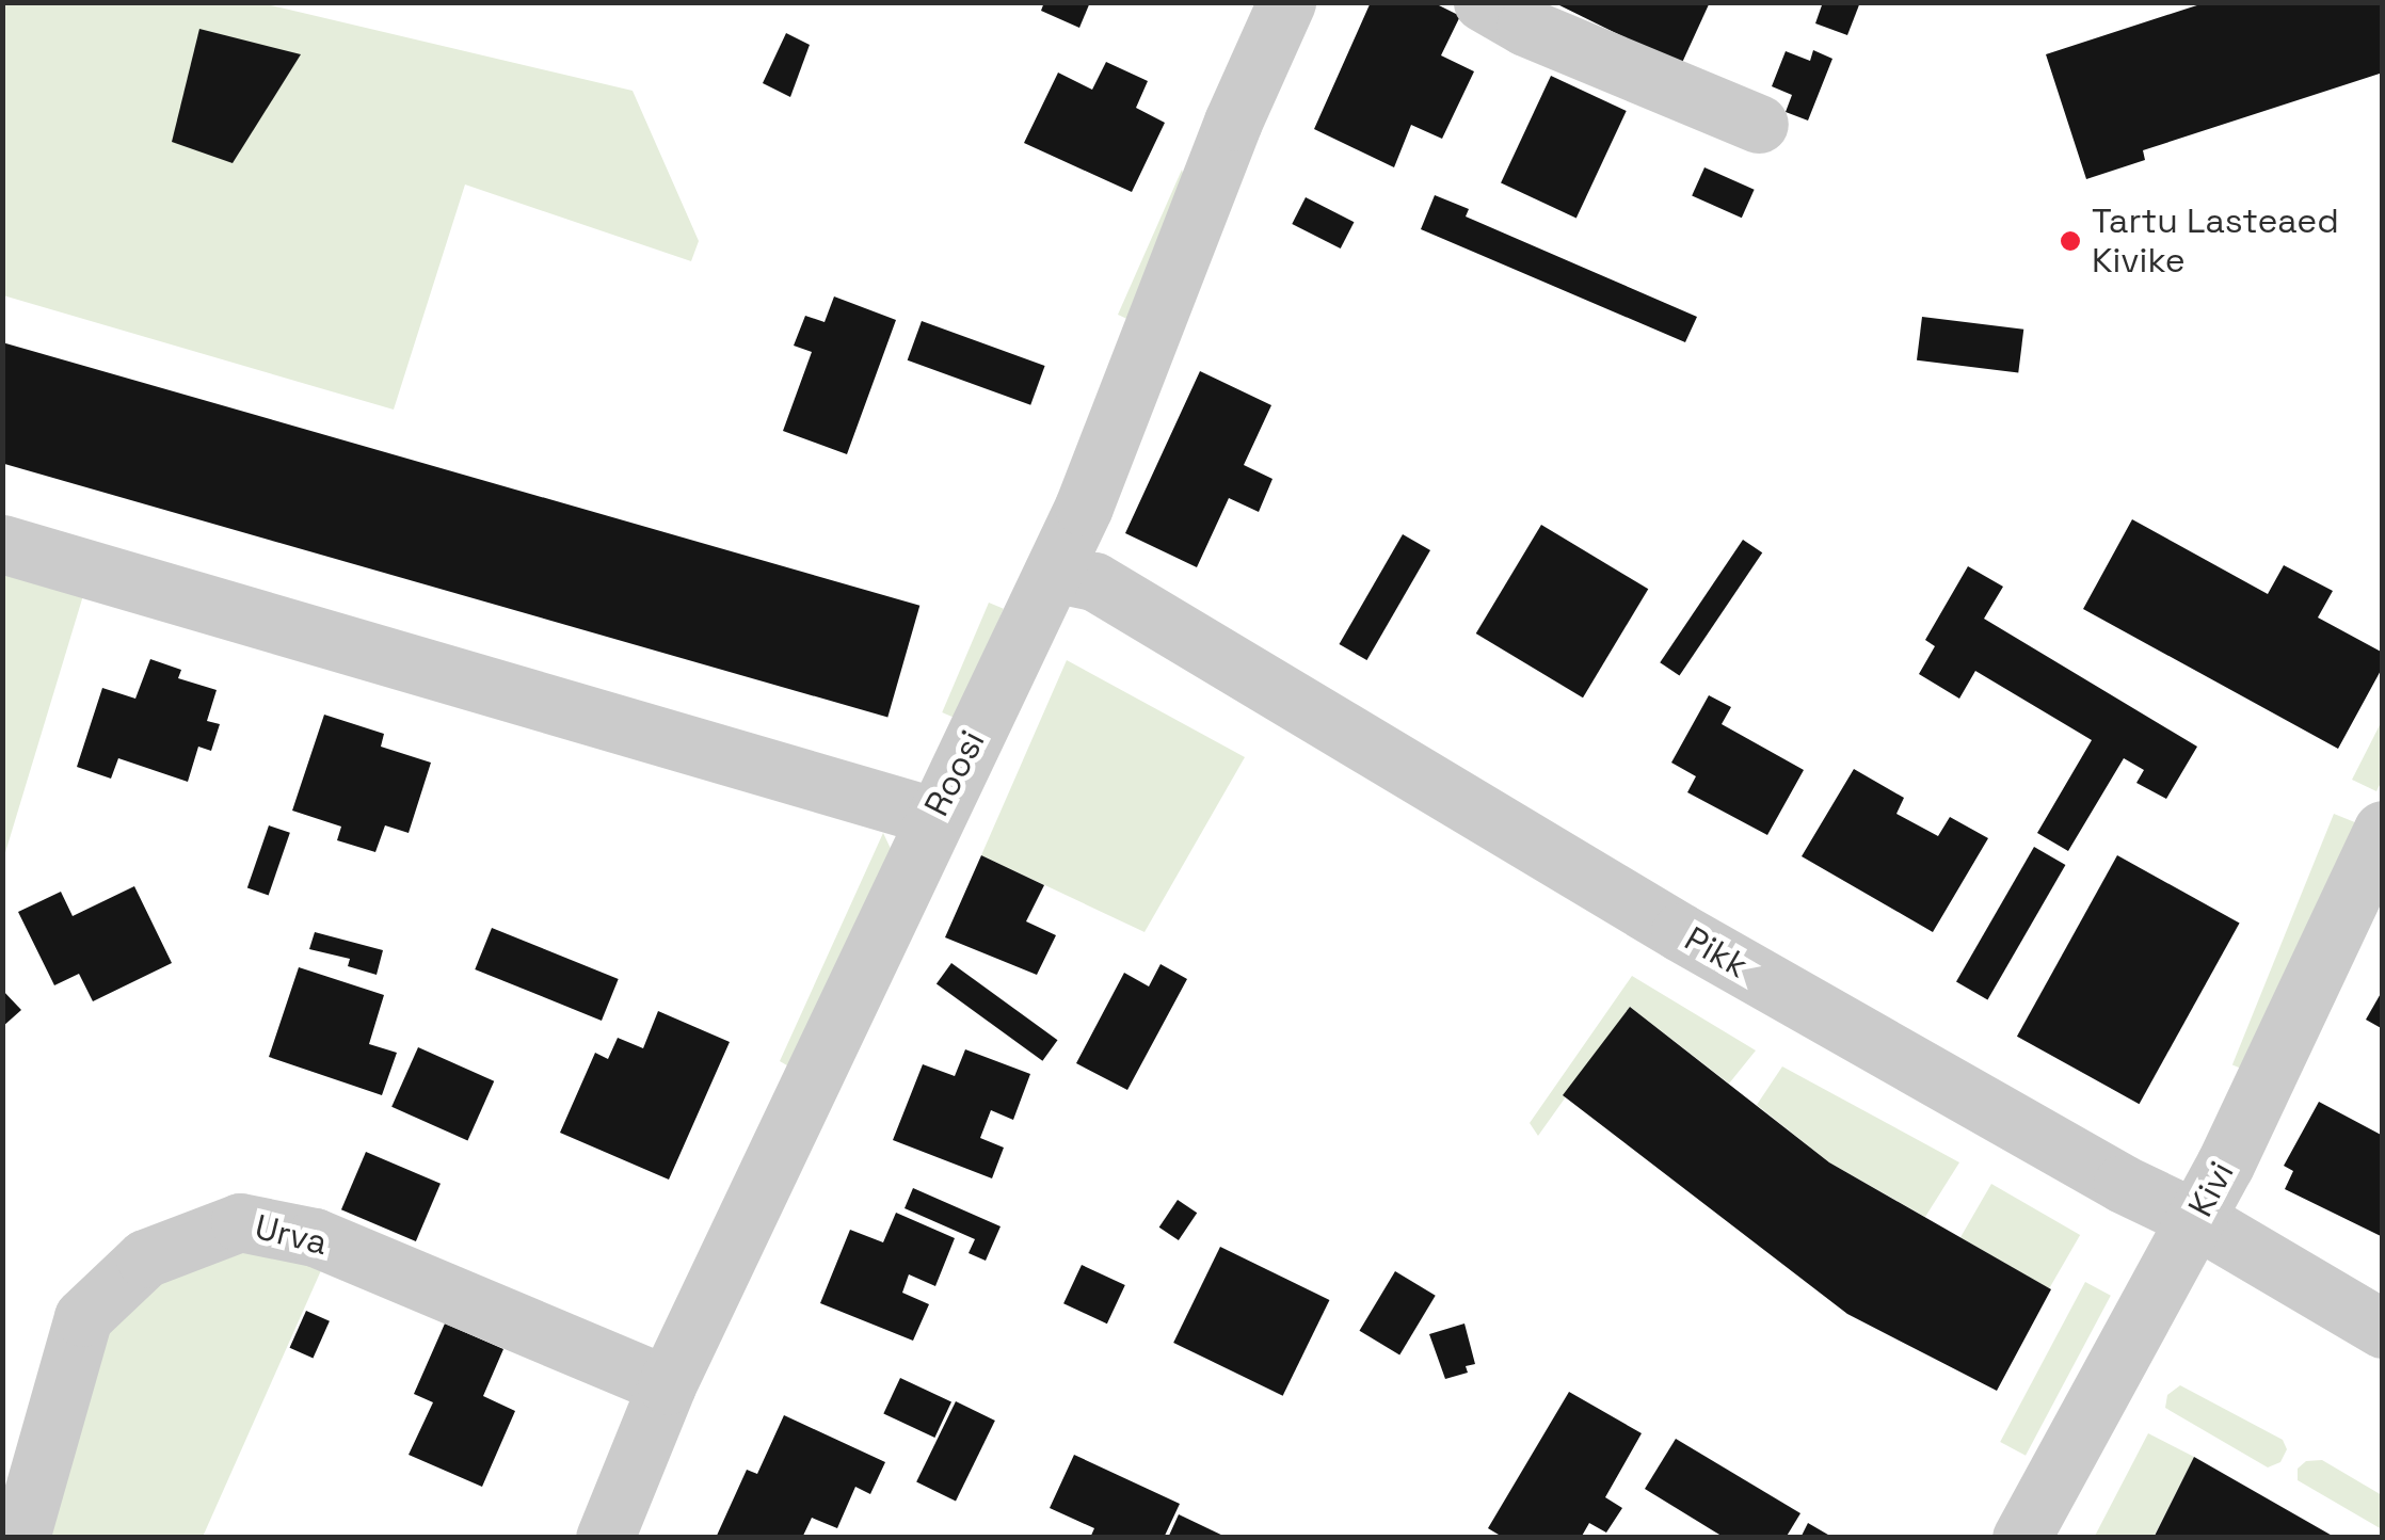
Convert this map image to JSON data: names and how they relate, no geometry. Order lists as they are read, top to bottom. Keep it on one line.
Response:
{"streets":{"street":["Roosi","Pikk","Kivi","Urva"]},"crossings":[["Roosi","Pikk"],["Roosi","Urva"],["Pikk","Kivi"]],"places":["Tartu Lasteaed Kivike"]}
